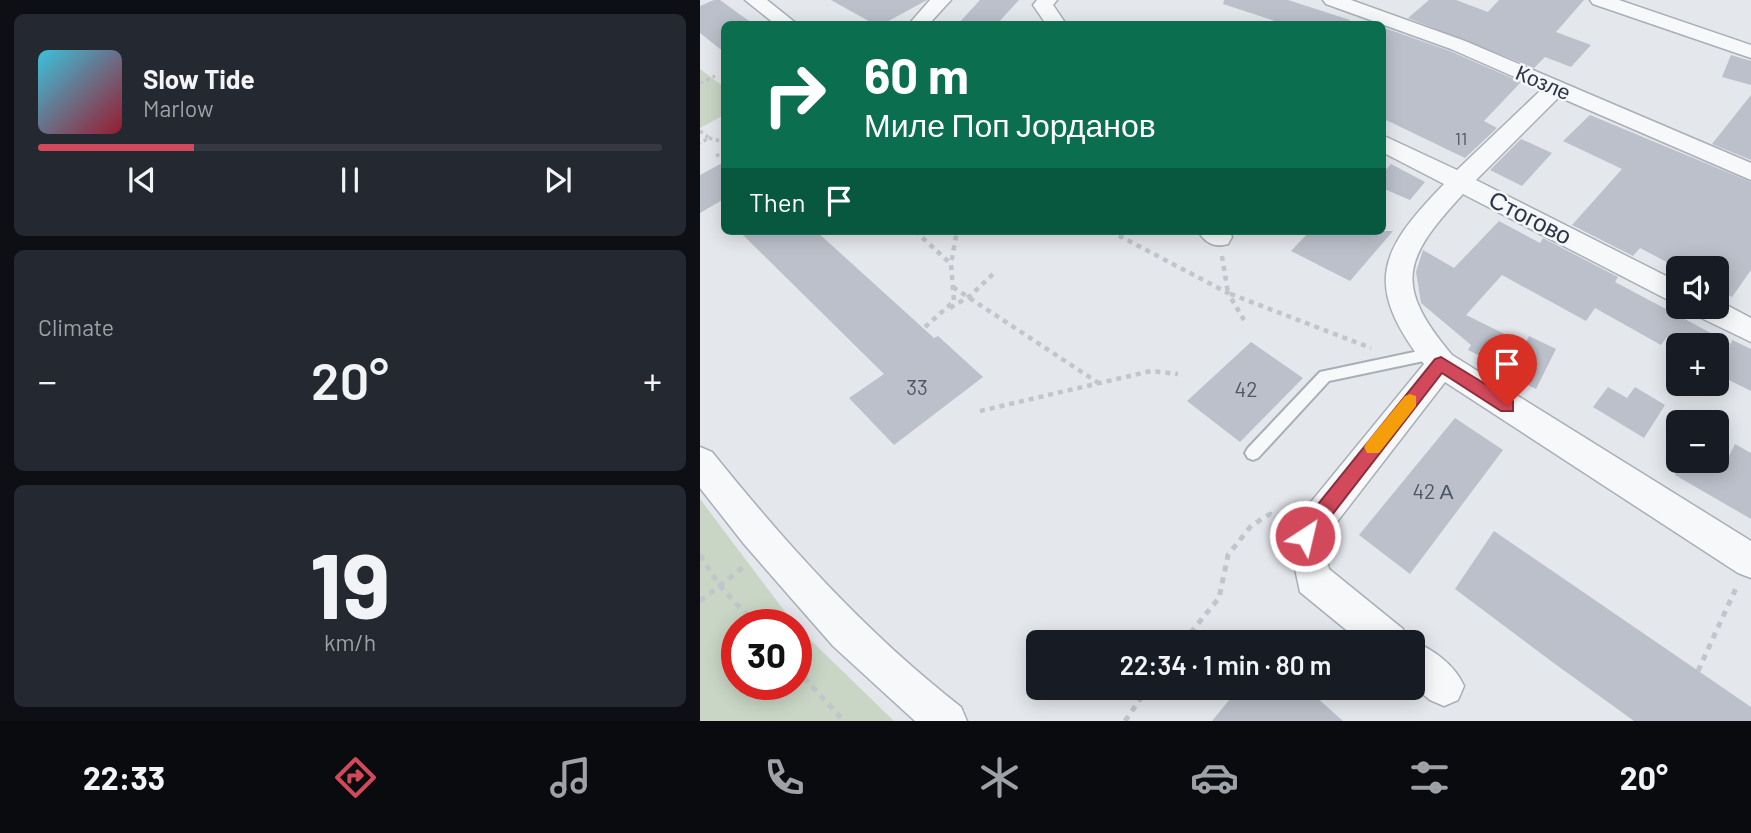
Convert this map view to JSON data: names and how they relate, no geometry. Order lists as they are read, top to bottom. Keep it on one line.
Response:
{"streets":{"street":["Козле","Стогово"]},"house_numbers":["11","33","42","42 А"],"page":{"turn":["60 m","Миле Поп Јорданов"],"song":["Slow Tide","Marlow"],"then":"Then","tile":["Climate",["19","km/h"]],"map_buttons":["+","−"],"heat":["−","20°","+"],"limit":"30","trip":"22:34 · 1 min · 80 m","tabs":["22:33","20°"]}}
